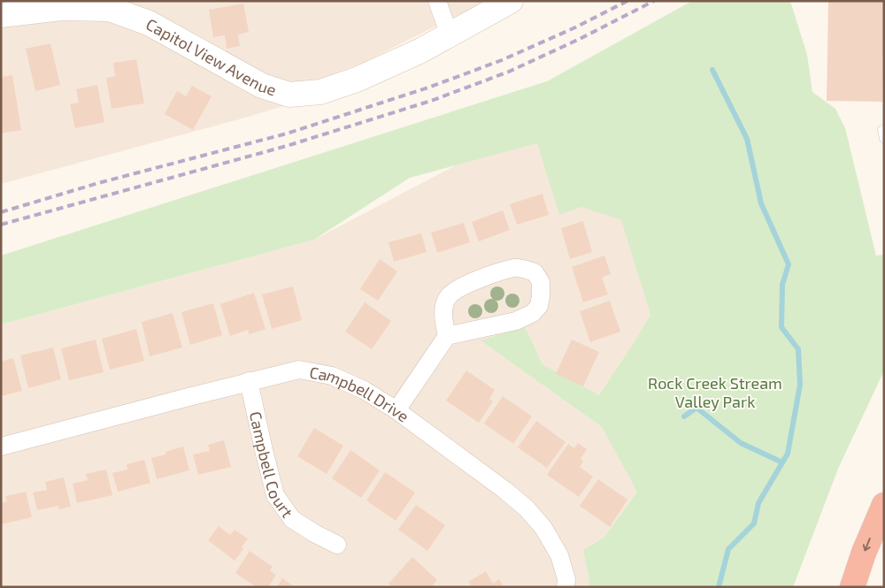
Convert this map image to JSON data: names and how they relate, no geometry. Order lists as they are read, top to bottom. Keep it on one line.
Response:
{"streets":{"main road":["Capitol View Avenue"],"street":["Campbell Drive","Campbell Court"]},"crossings":[["Campbell Drive","Campbell Court"]],"parks":["Rock Creek Stream Valley Park"]}
